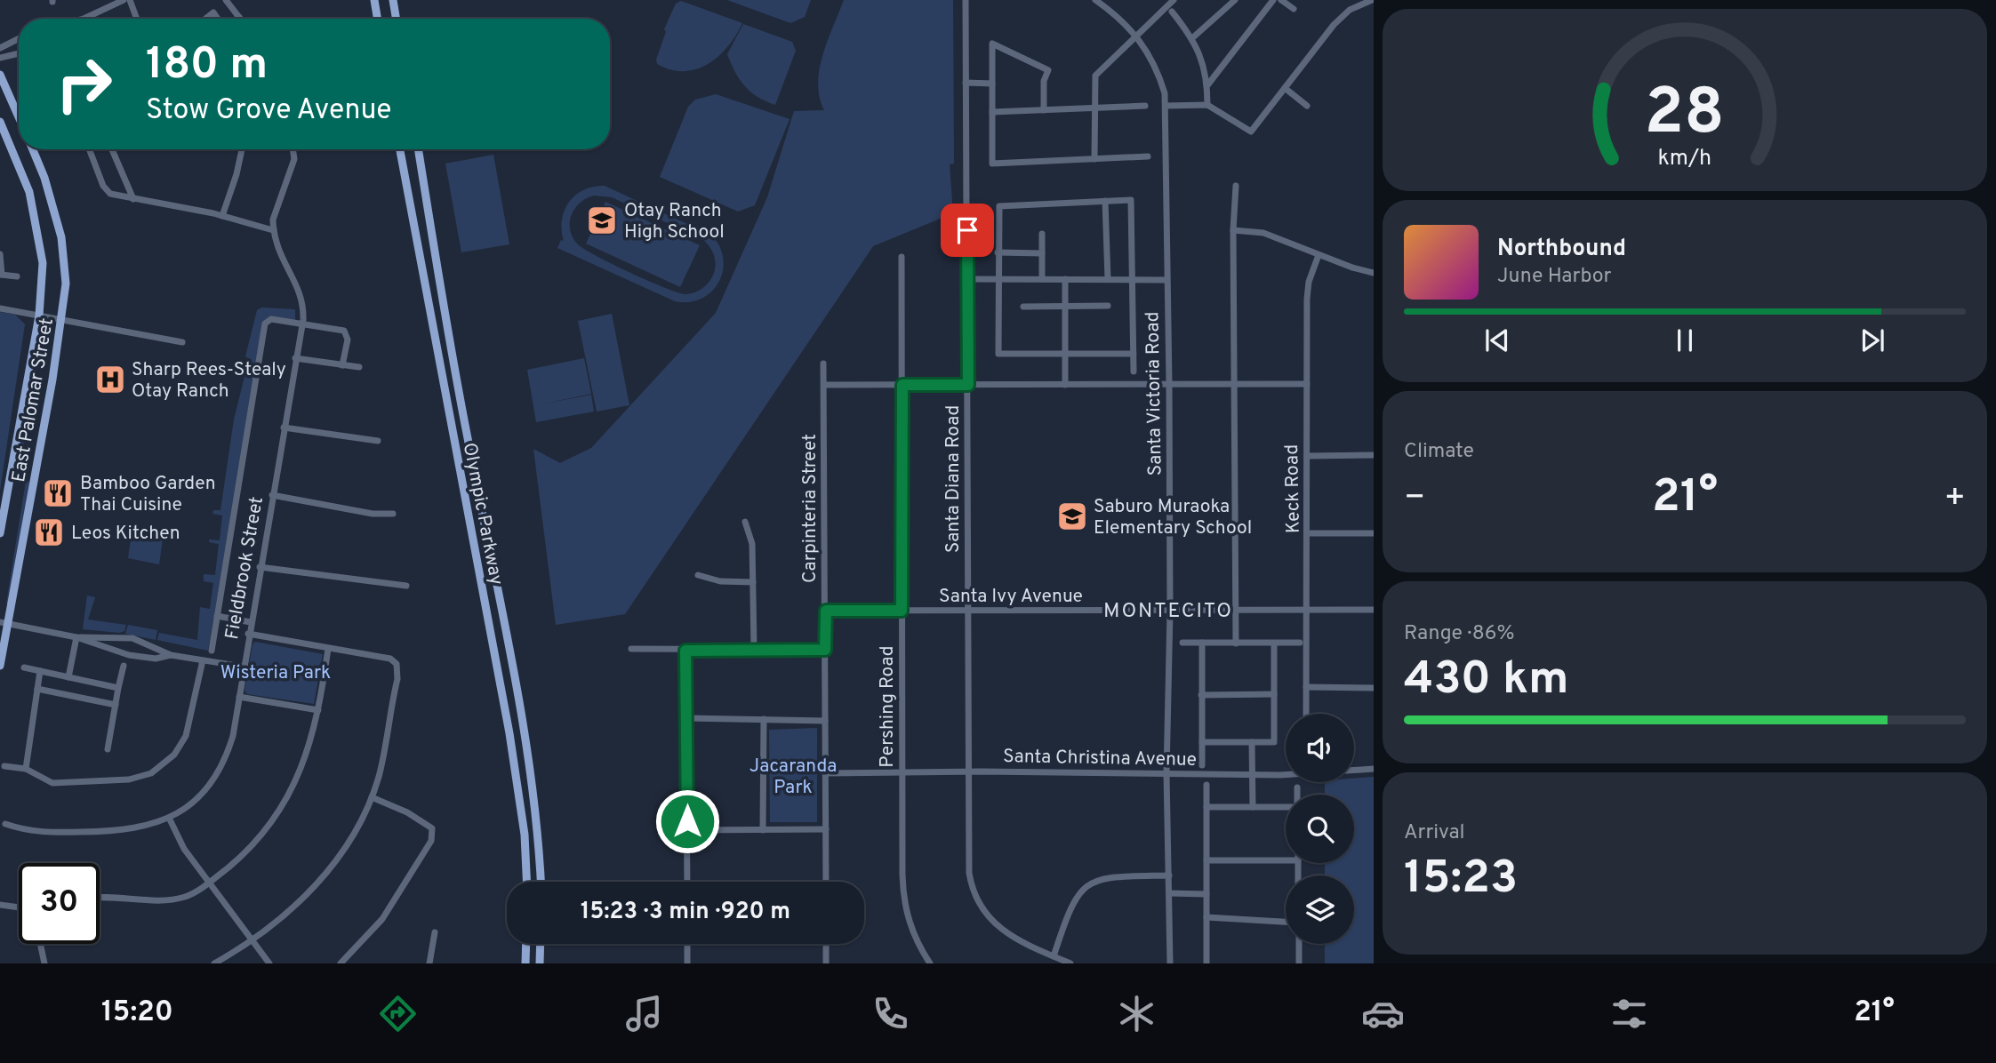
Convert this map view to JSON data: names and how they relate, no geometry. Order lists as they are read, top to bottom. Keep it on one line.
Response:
{"streets":{"main road":["East Palomar Street","Olympic Parkway"],"street":["Santa Victoria Road","Santa Diana Road","Keck Road","Carpinteria Street","Fieldbrook Street","Santa Ivy Avenue","Pershing Road","Santa Christina Avenue"]},"crossings":[["Santa Victoria Road","Santa Ivy Avenue"],["Santa Victoria Road","Santa Christina Avenue"],["Santa Diana Road","Santa Ivy Avenue"],["Santa Diana Road","Santa Christina Avenue"],["Keck Road","Santa Ivy Avenue"],["Carpinteria Street","Santa Ivy Avenue"],["Carpinteria Street","Santa Christina Avenue"],["Santa Ivy Avenue","Pershing Road"],["Pershing Road","Santa Christina Avenue"]],"districts":["MONTECITO"],"parks":["Wisteria Park","Jacaranda Park"],"places":{"school or university":["Otay Ranch High School","Saburo Muraoka Elementary School"],"hospital":["Sharp Rees-Stealy Otay Ranch"],"restaurant":["Bamboo Garden Thai Cuisine","Leos Kitchen"]},"page":{"turn":["180 m","Stow Grove Avenue"],"song":["Northbound","June Harbor"],"tile":["Climate",["Range · 86%","430 km"],["Arrival","15:23"]],"heat":["−","21°","+"],"limit":"30","trip":"15:23 · 3 min · 920 m","tabs":["15:20","21°"],"gauge":["28","km/h"]}}
